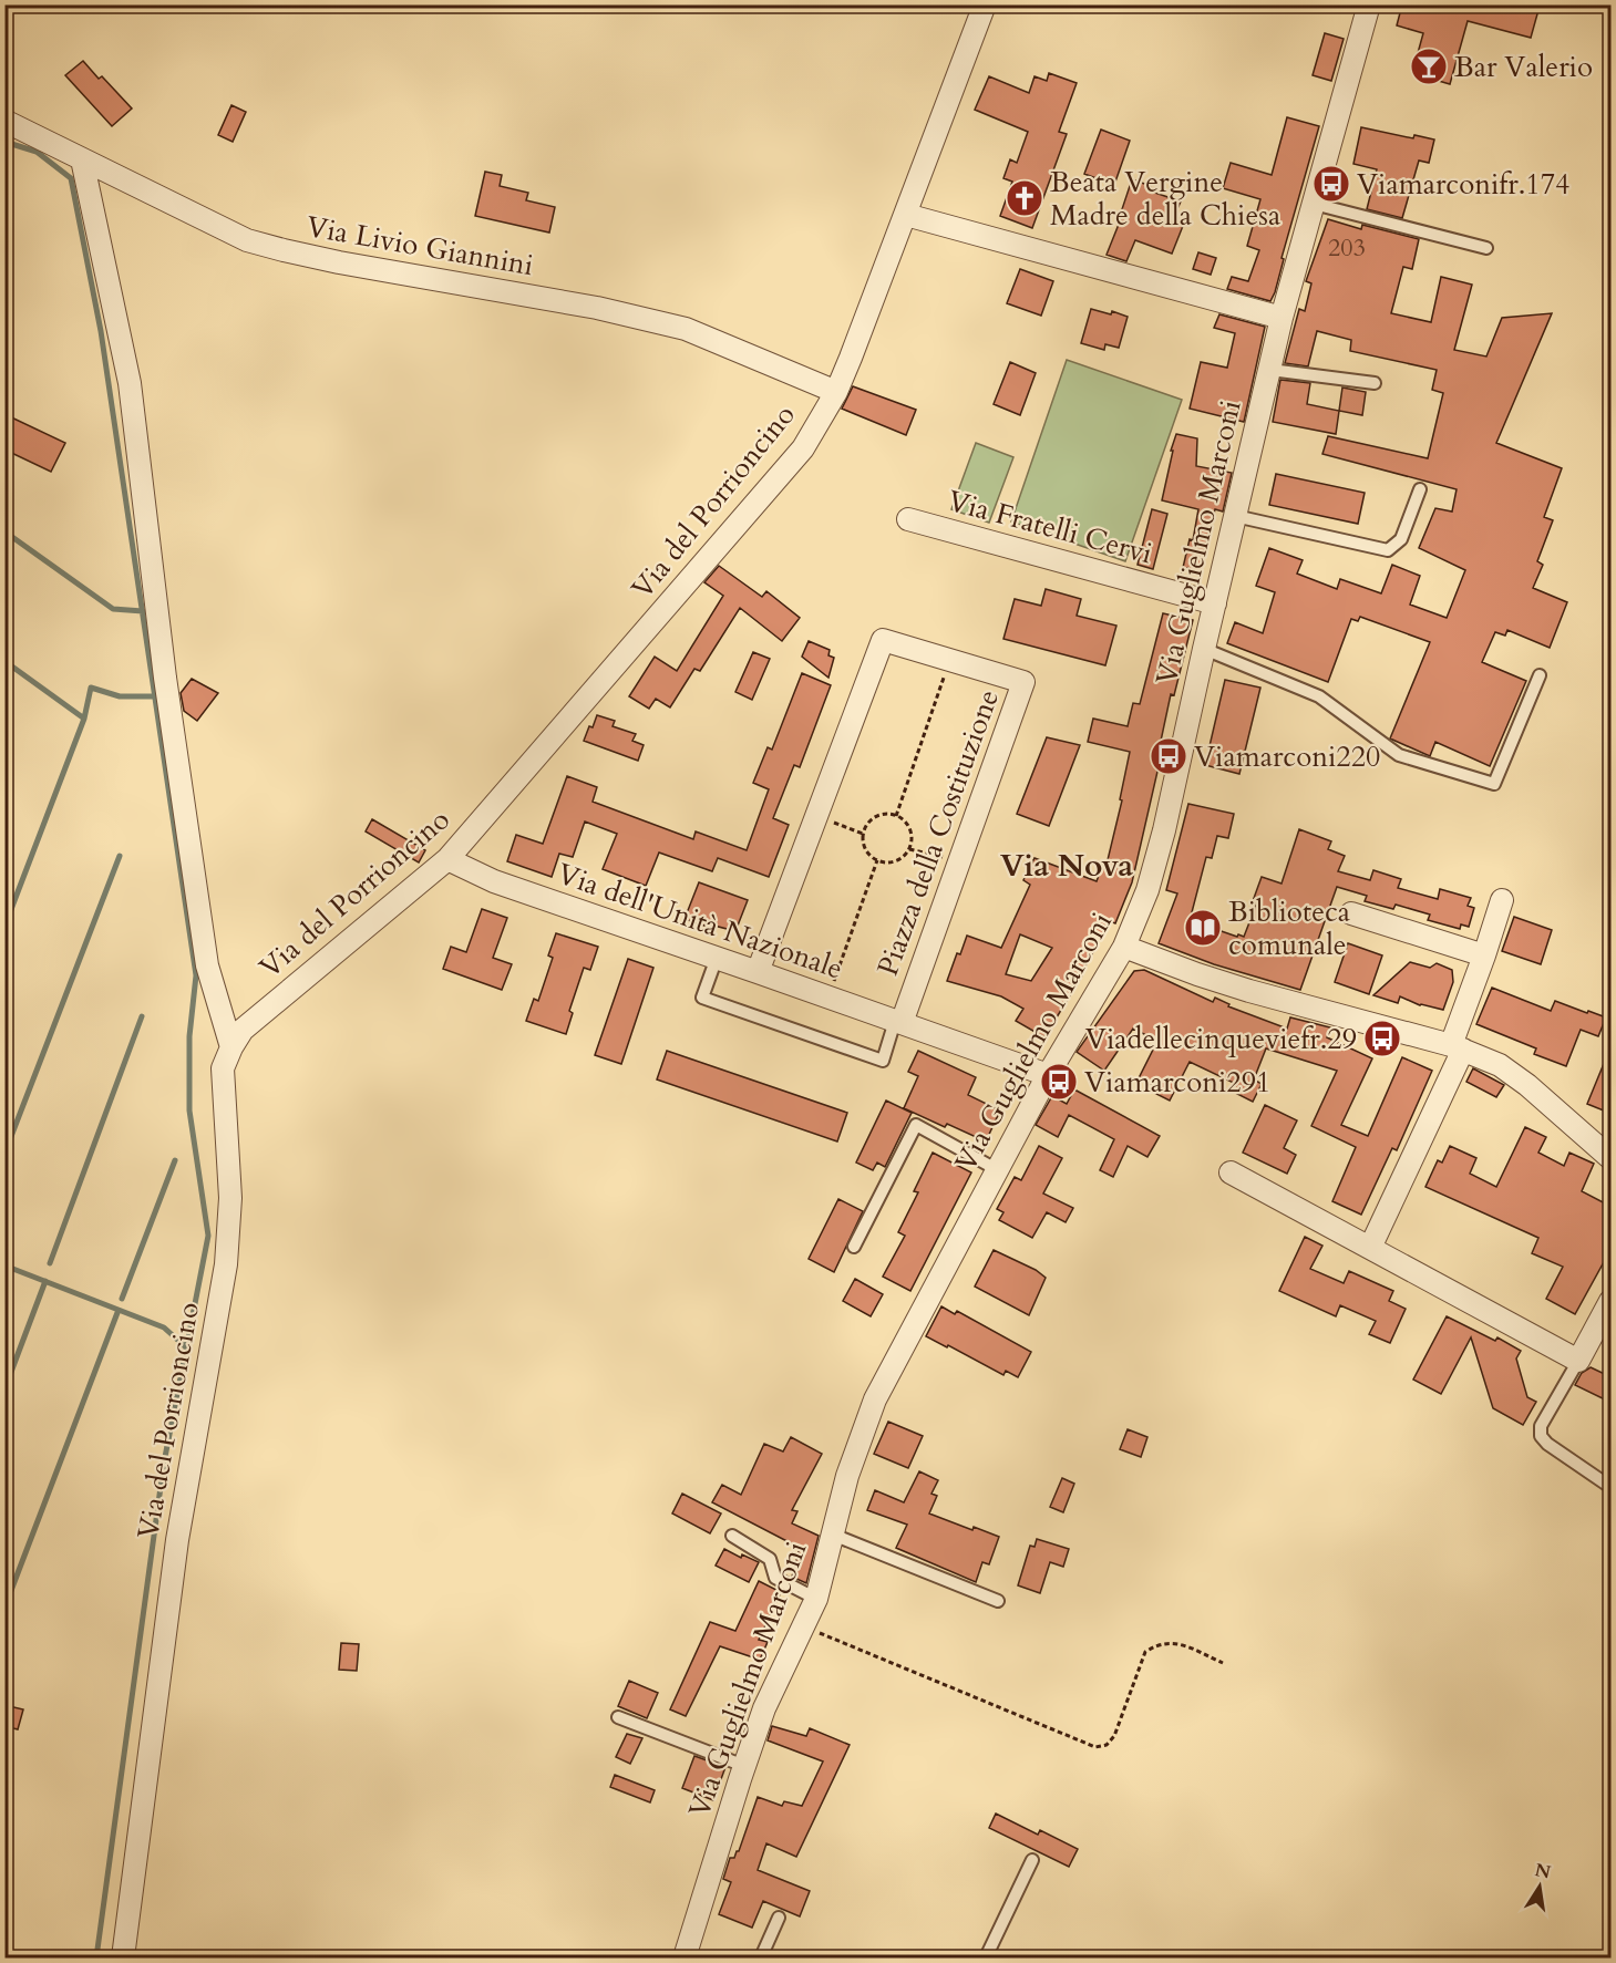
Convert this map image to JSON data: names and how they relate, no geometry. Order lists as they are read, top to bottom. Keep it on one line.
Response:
{"streets":{"street":["Via Livio Giannini","Via del Porrioncino","Via Fratelli Cervi","Via Guglielmo Marconi","Piazza della Costituzione","Via dell'Unità Nazionale"]},"crossings":[["Via Livio Giannini","Via del Porrioncino"],["Via del Porrioncino","Via dell'Unità Nazionale"],["Via Fratelli Cervi","Via Guglielmo Marconi"],["Via Guglielmo Marconi","Via dell'Unità Nazionale"],["Piazza della Costituzione","Via dell'Unità Nazionale"]],"districts":["Via Nova"],"places":{"bar":["Bar Valerio"],"bus stop":["Viamarconifr.174","Viamarconi220","Viadellecinqueviefr.29","Viamarconi291"],"church":["Beata Vergine Madre della Chiesa"],"library":["Biblioteca comunale"]},"house_numbers":["203"],"north":"top"}
